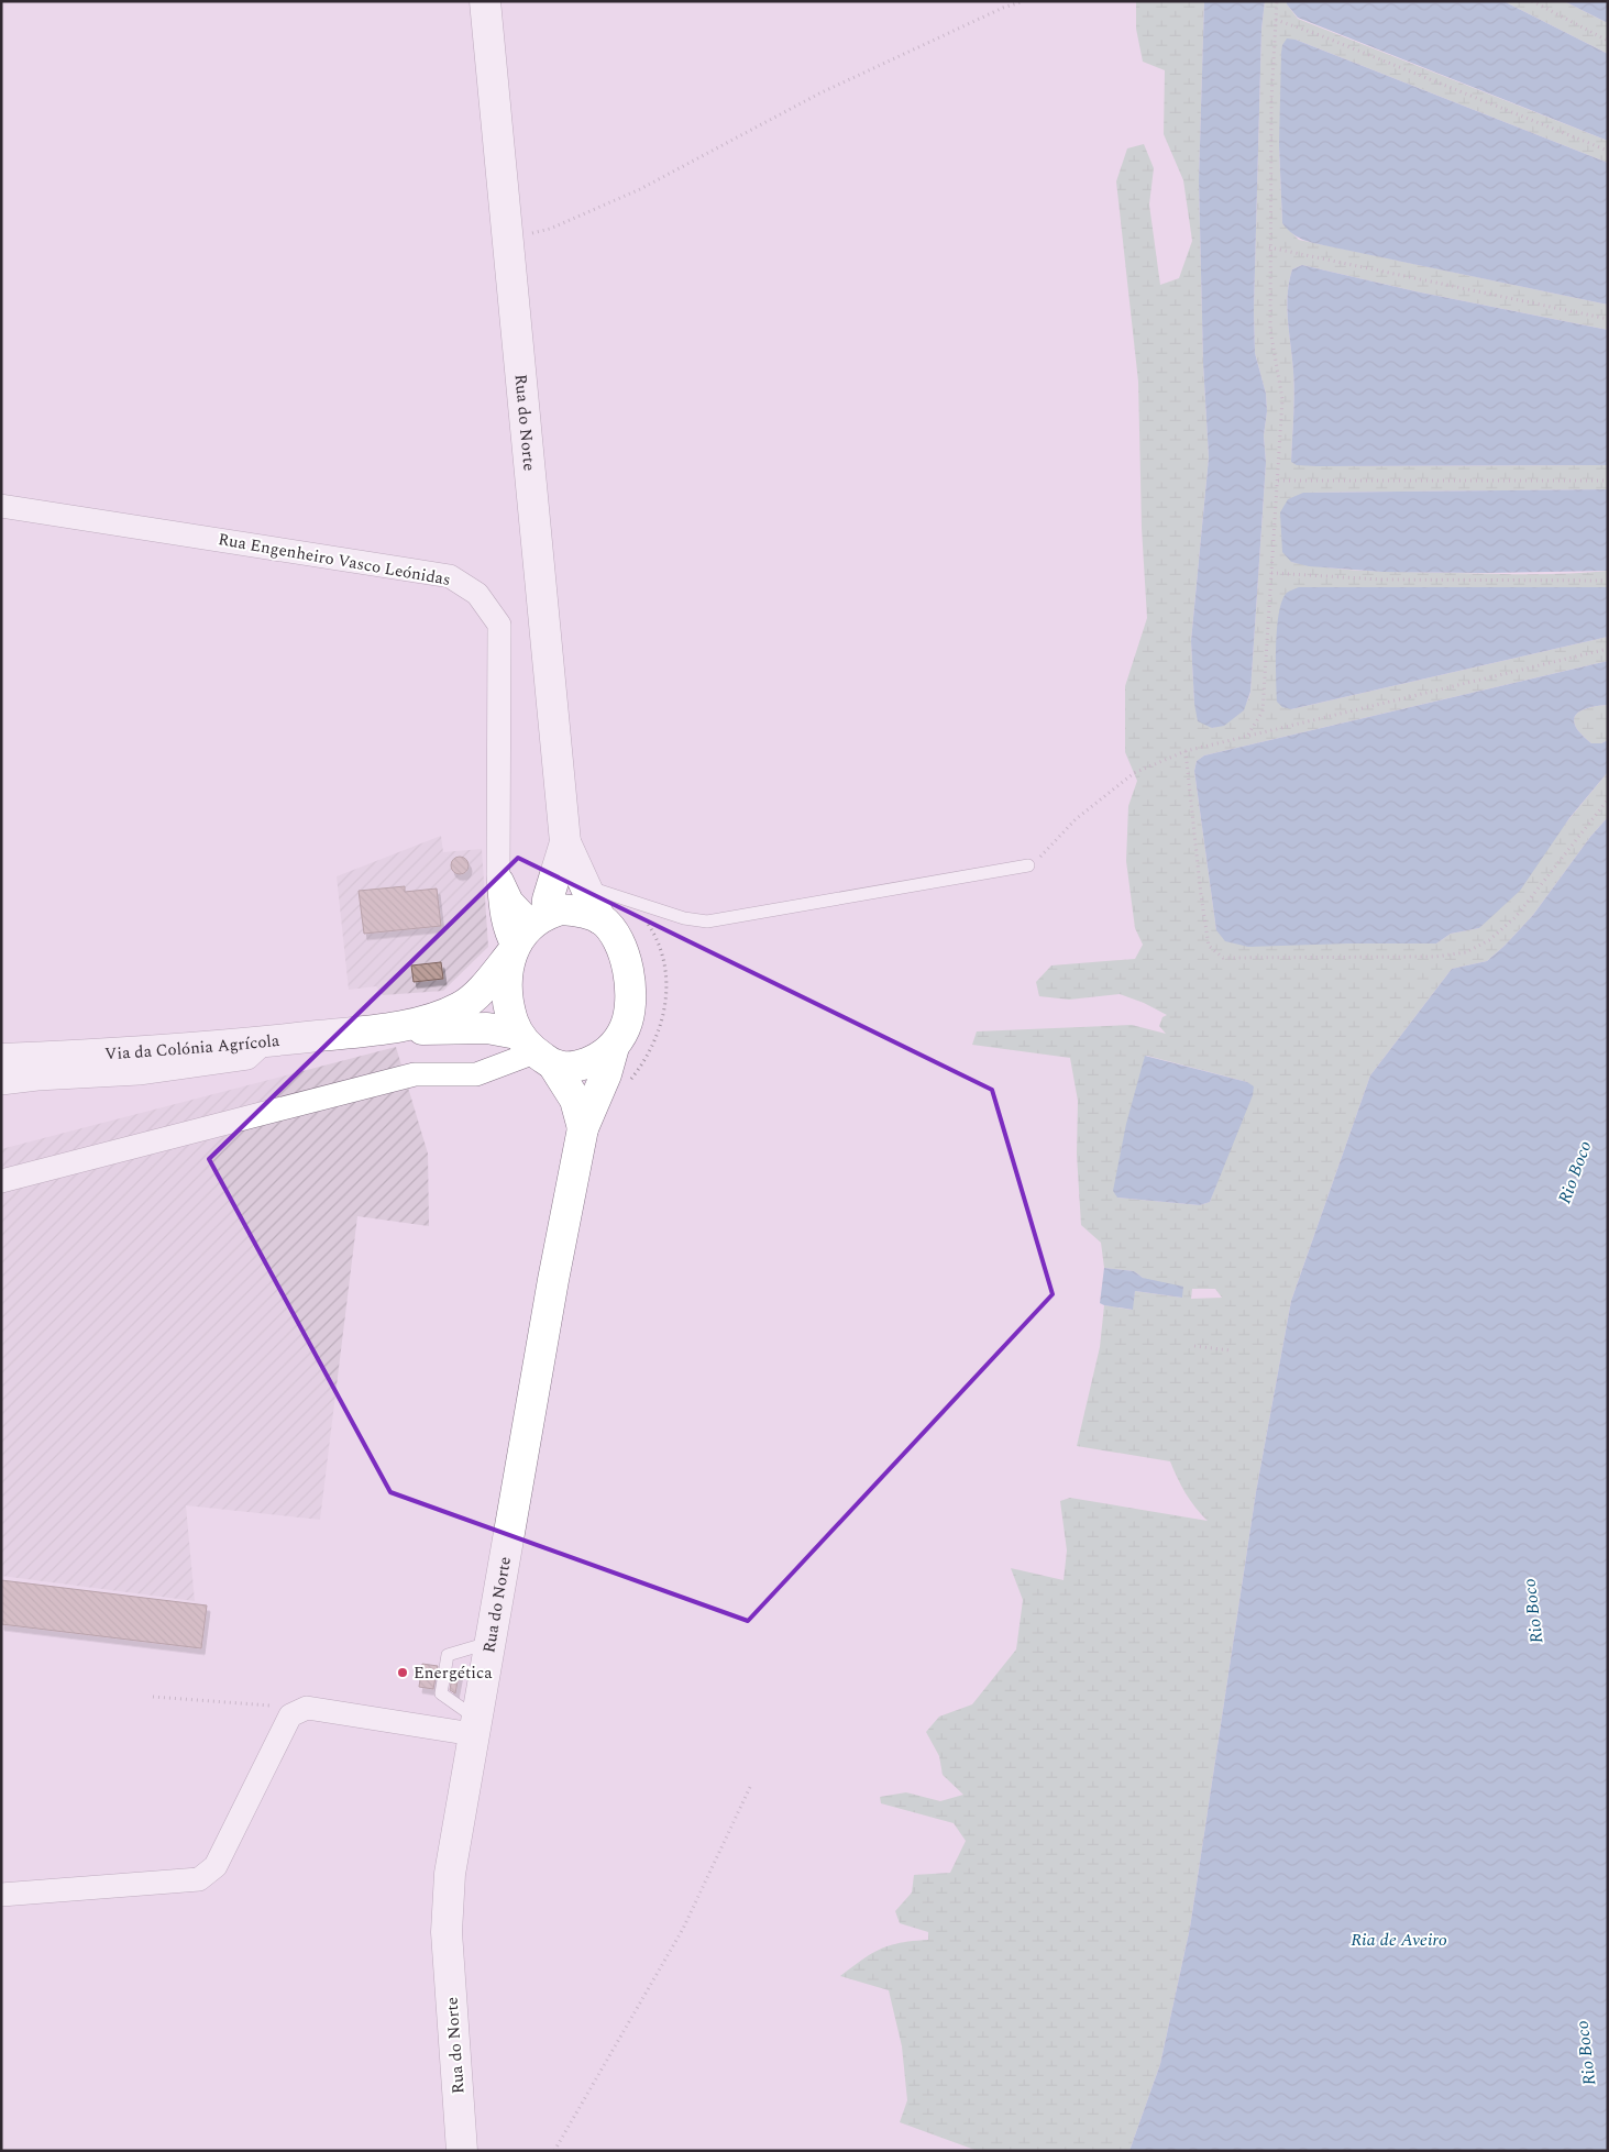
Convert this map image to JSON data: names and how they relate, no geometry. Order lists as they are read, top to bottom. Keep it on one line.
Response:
{"streets":{"main road":["Rua do Norte","Via da Colónia Agrícola"],"street":["Rua Engenheiro Vasco Leónidas"]},"crossings":[["Rua do Norte","Rua Engenheiro Vasco Leónidas"],["Rua do Norte","Via da Colónia Agrícola"],["Rua Engenheiro Vasco Leónidas","Via da Colónia Agrícola"]],"water":["Rio Boco","Ria de Aveiro"],"places":["Energética"]}
